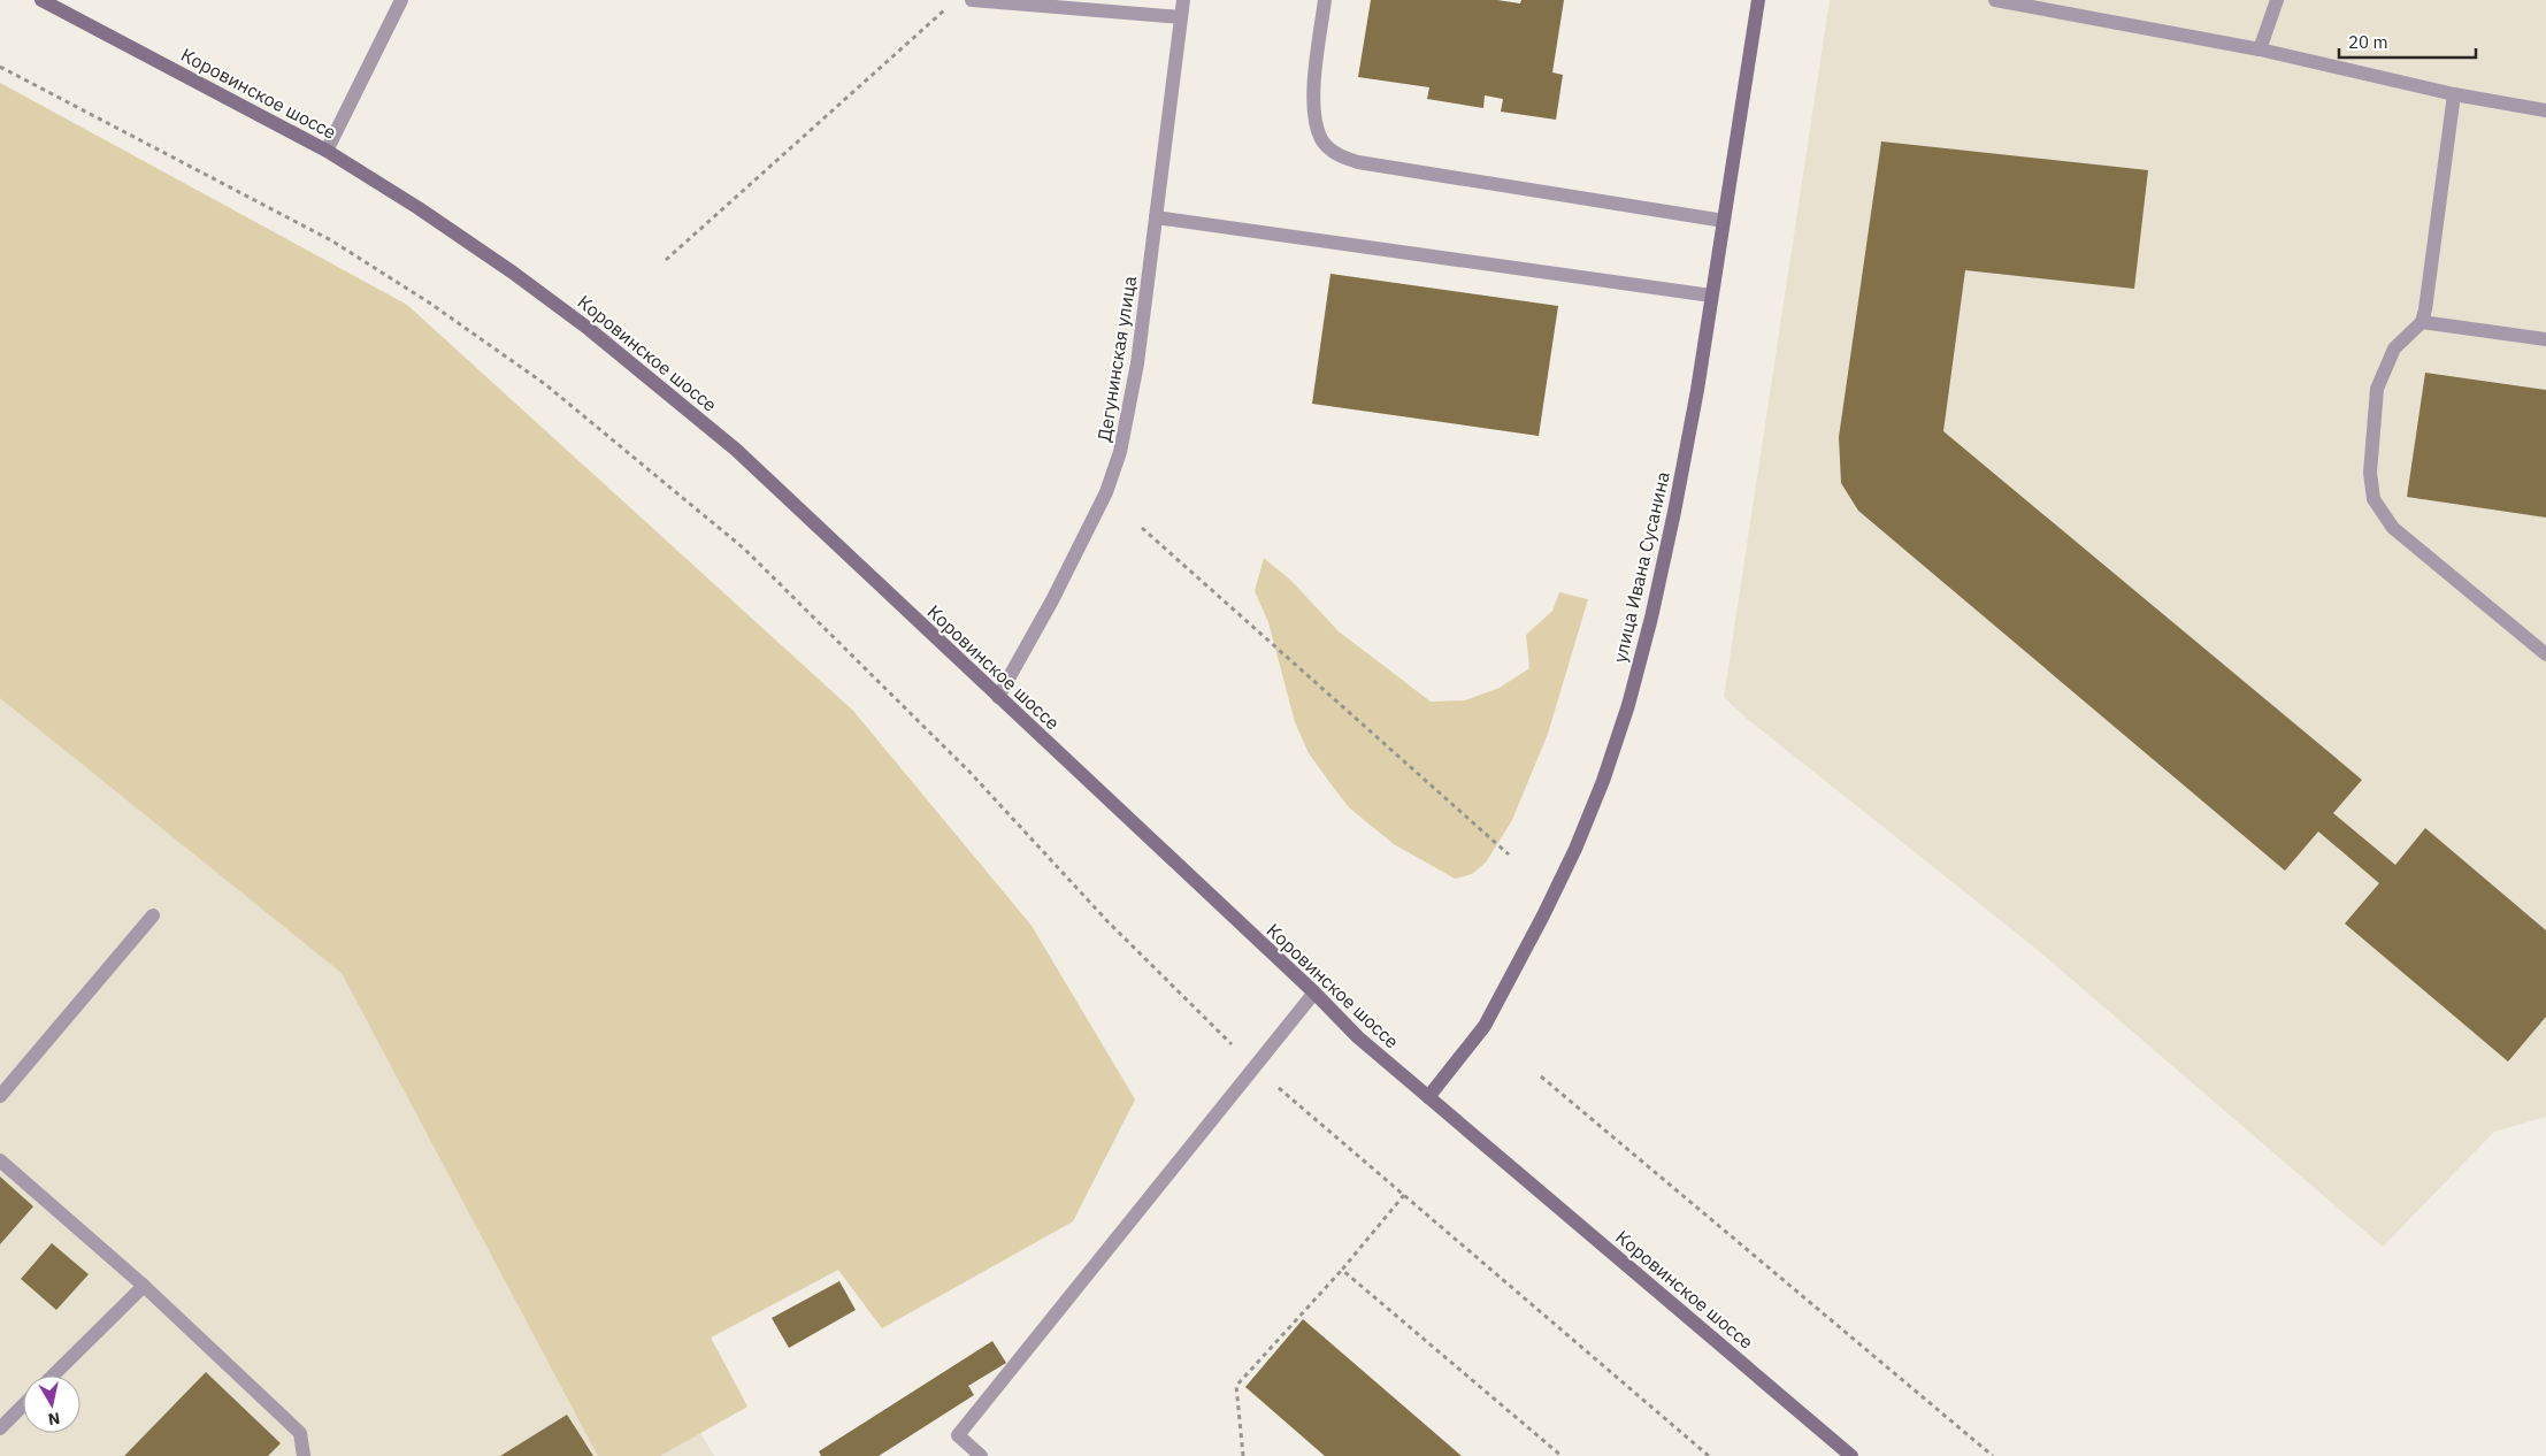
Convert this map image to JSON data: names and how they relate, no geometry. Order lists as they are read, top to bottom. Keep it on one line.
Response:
{"streets":{"main road":["Коровинское шоссе","улица Ивана Сусанина"],"street":["Дегунинская улица"]},"crossings":[["Коровинское шоссе","Дегунинская улица"],["Коровинское шоссе","улица Ивана Сусанина"]],"scale_bar":"20 m","north":"bottom"}
